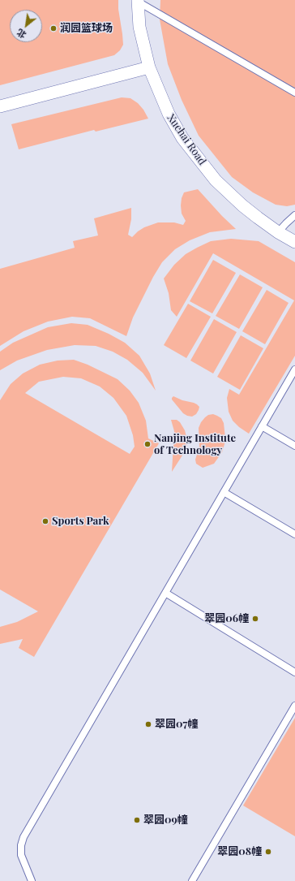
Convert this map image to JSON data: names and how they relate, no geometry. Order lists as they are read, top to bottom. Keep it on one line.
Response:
{"streets":{"street":["Xuehai Road"]},"places":["润园篮球场","Nanjing Institute of Technology","Sports Park","翠园06幢","翠园07幢","翠园09幢","翠园08幢"],"north":"bottom left"}
